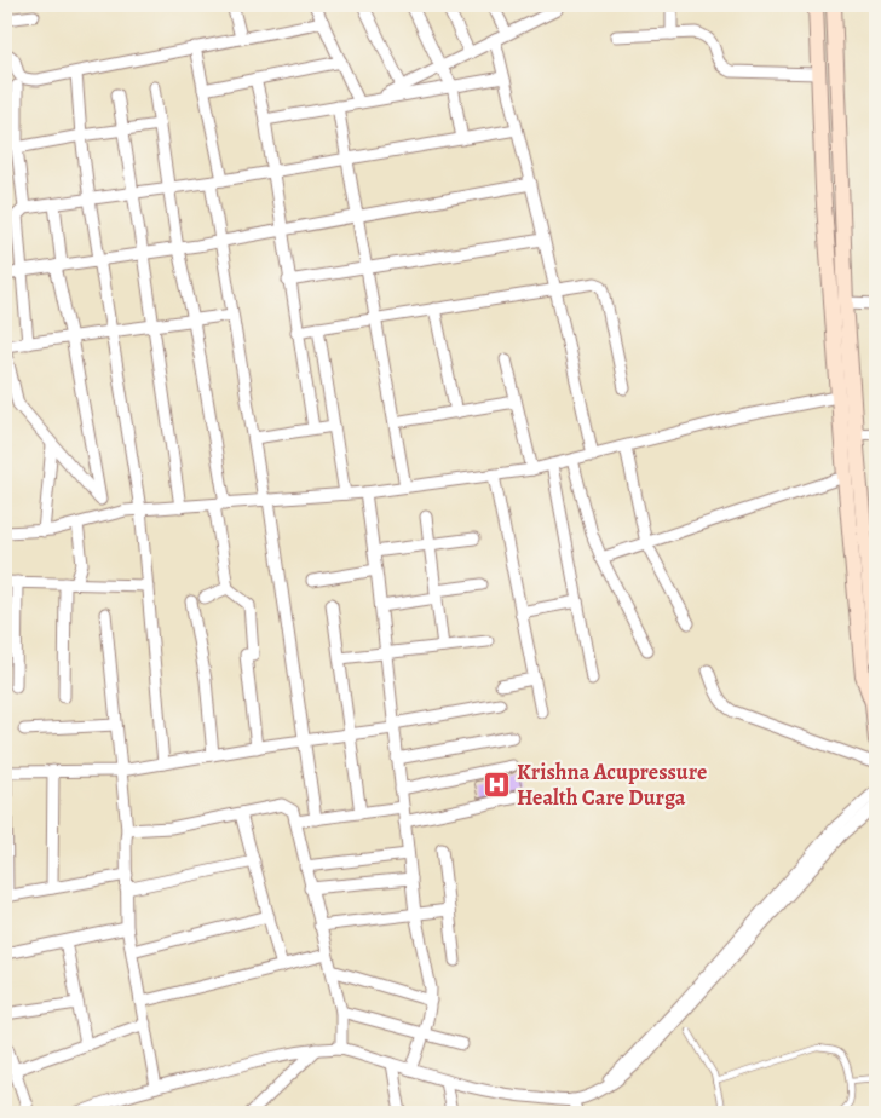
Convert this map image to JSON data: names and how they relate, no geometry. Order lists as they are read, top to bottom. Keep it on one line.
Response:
{"places":{"hospital":["Krishna Acupressure Health Care Durga"]}}
